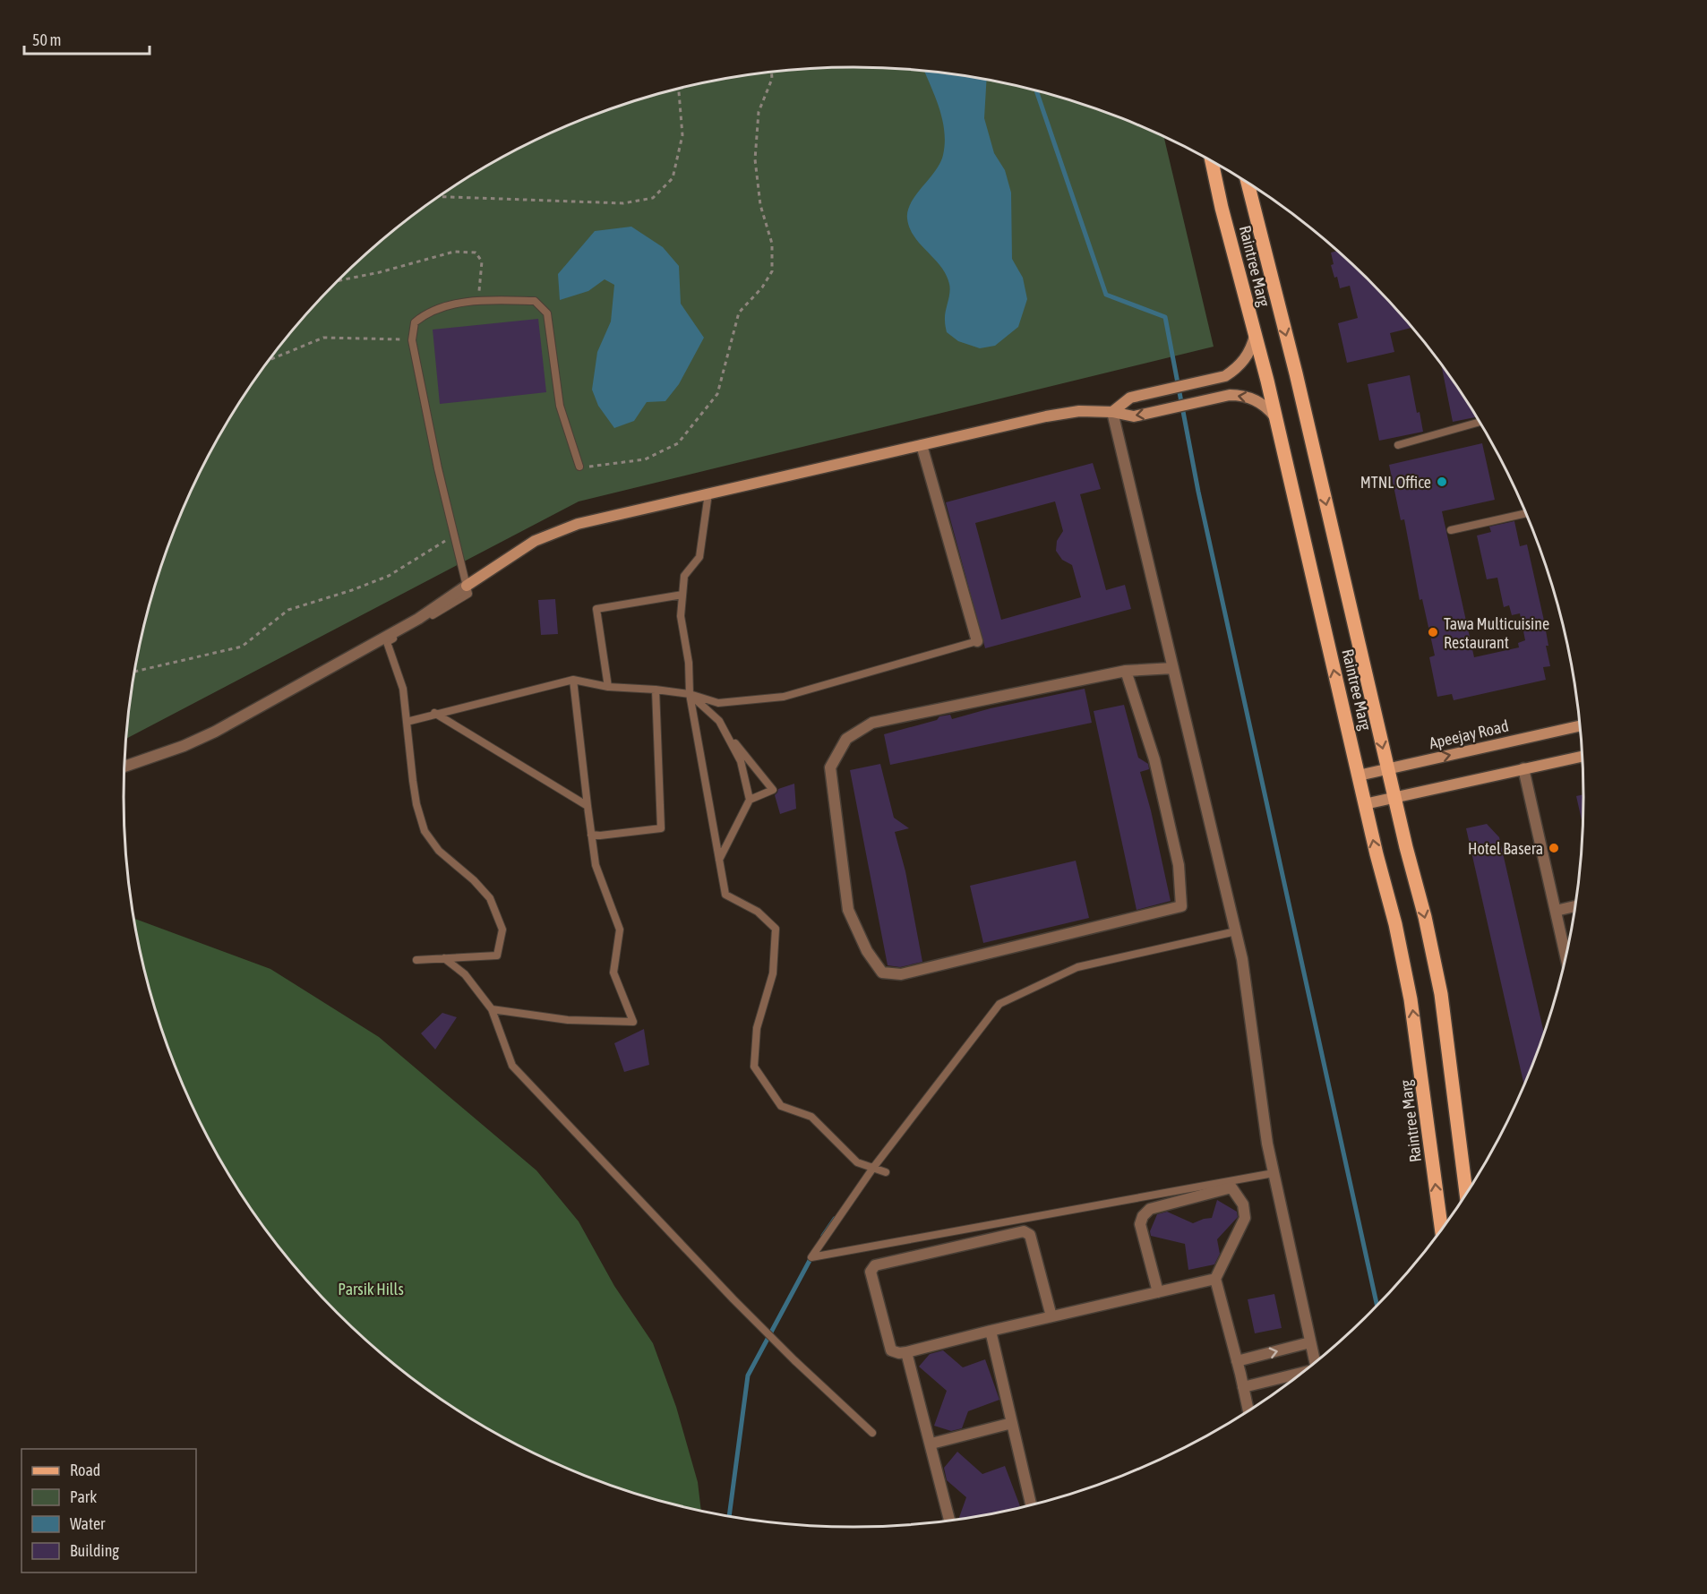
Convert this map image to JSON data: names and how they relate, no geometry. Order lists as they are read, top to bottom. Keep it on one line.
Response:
{"streets":{"main road":["Raintree Marg"],"street":["Apeejay Road"]},"crossings":[["Raintree Marg","Apeejay Road"]],"parks":["Parsik Hills"],"places":["MTNL Office","Tawa Multicuisine Restaurant","Hotel Basera"],"legend":["Road","Park","Water","Building"],"scale_bar":"50 m"}
